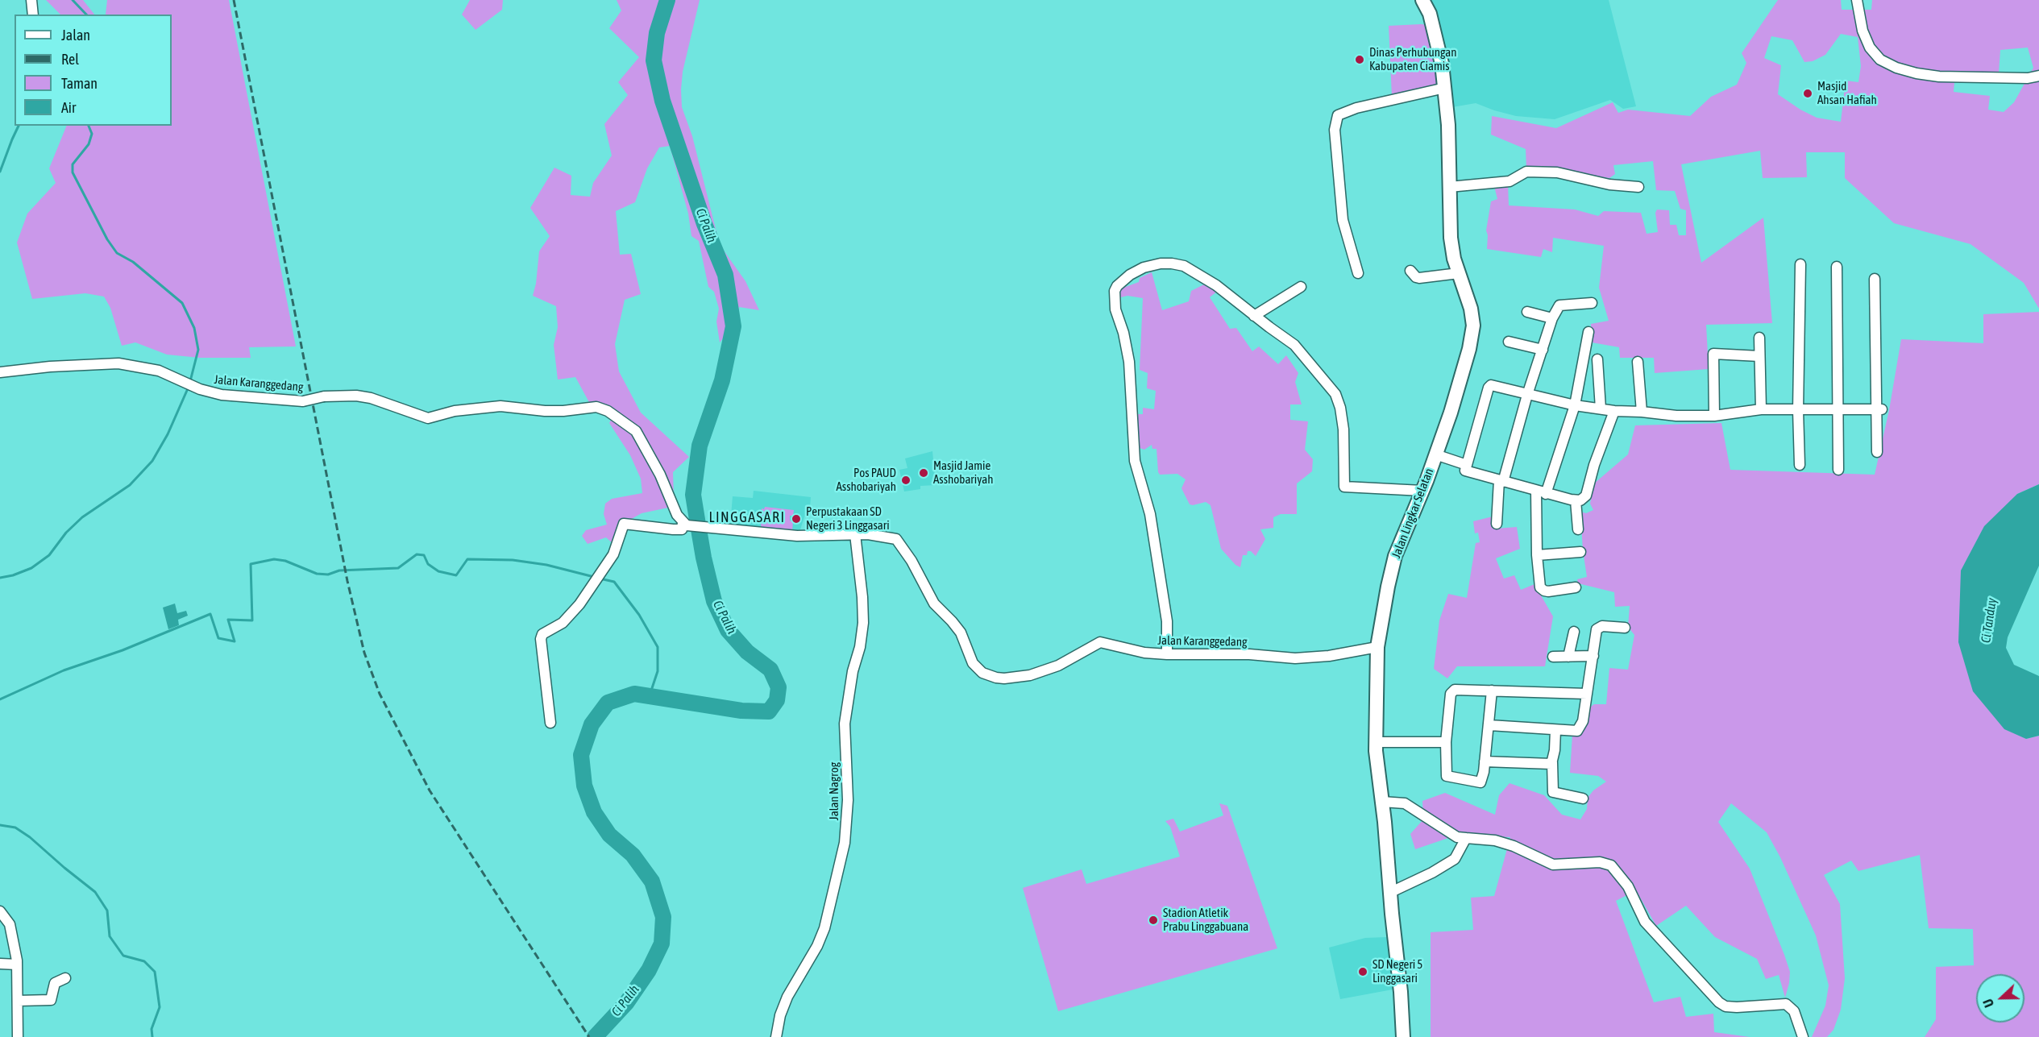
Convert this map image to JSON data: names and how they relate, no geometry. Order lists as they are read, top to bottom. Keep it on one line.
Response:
{"streets":{"street":["Jalan Karanggedang","Jalan Lingkar Selatan","Jalan Nagrog"]},"crossings":[["Jalan Karanggedang","Jalan Lingkar Selatan"],["Jalan Karanggedang","Jalan Nagrog"]],"districts":["LINGGASARI"],"water":["Ci Palih","Ci Tanduy"],"places":["Dinas Perhubungan Kabupaten Ciamis","Masjid Ahsan Hafiah","Masjid Jamie Asshobariyah","Pos PAUD Asshobariyah","Perpustakaan SD Negeri 3 Linggasari","Stadion Atletik Prabu Linggabuana","SD Negeri 5 Linggasari"],"legend":["Jalan","Rel","Taman","Air"],"north":"left"}
